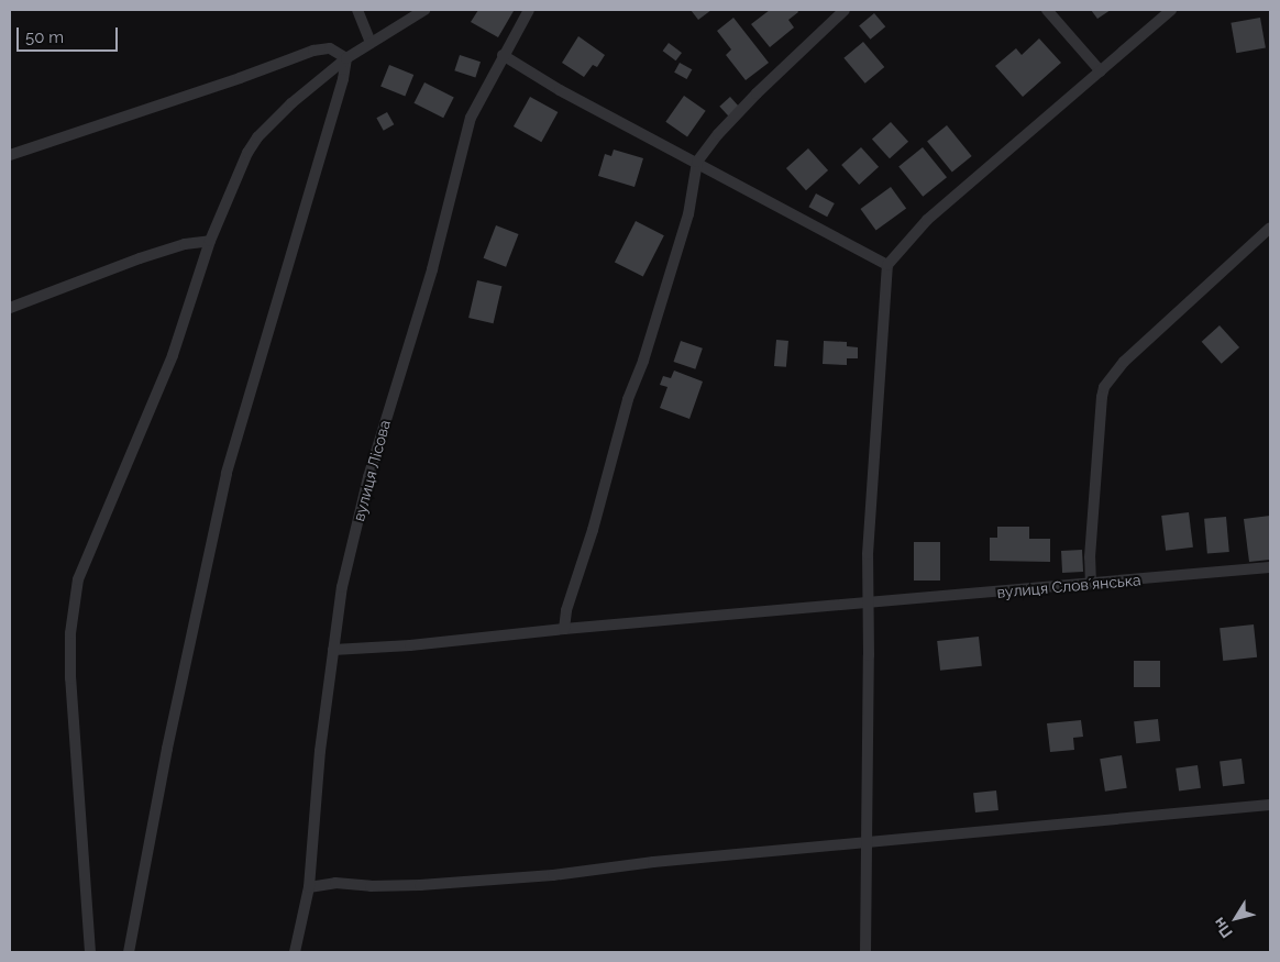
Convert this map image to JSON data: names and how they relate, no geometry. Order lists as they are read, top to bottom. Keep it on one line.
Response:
{"streets":{"street":["вулиця Лісова","вулиця Словʼянська"]},"crossings":[["вулиця Лісова","вулиця Словʼянська"]],"scale_bar":"50 m","north":"bottom left"}
